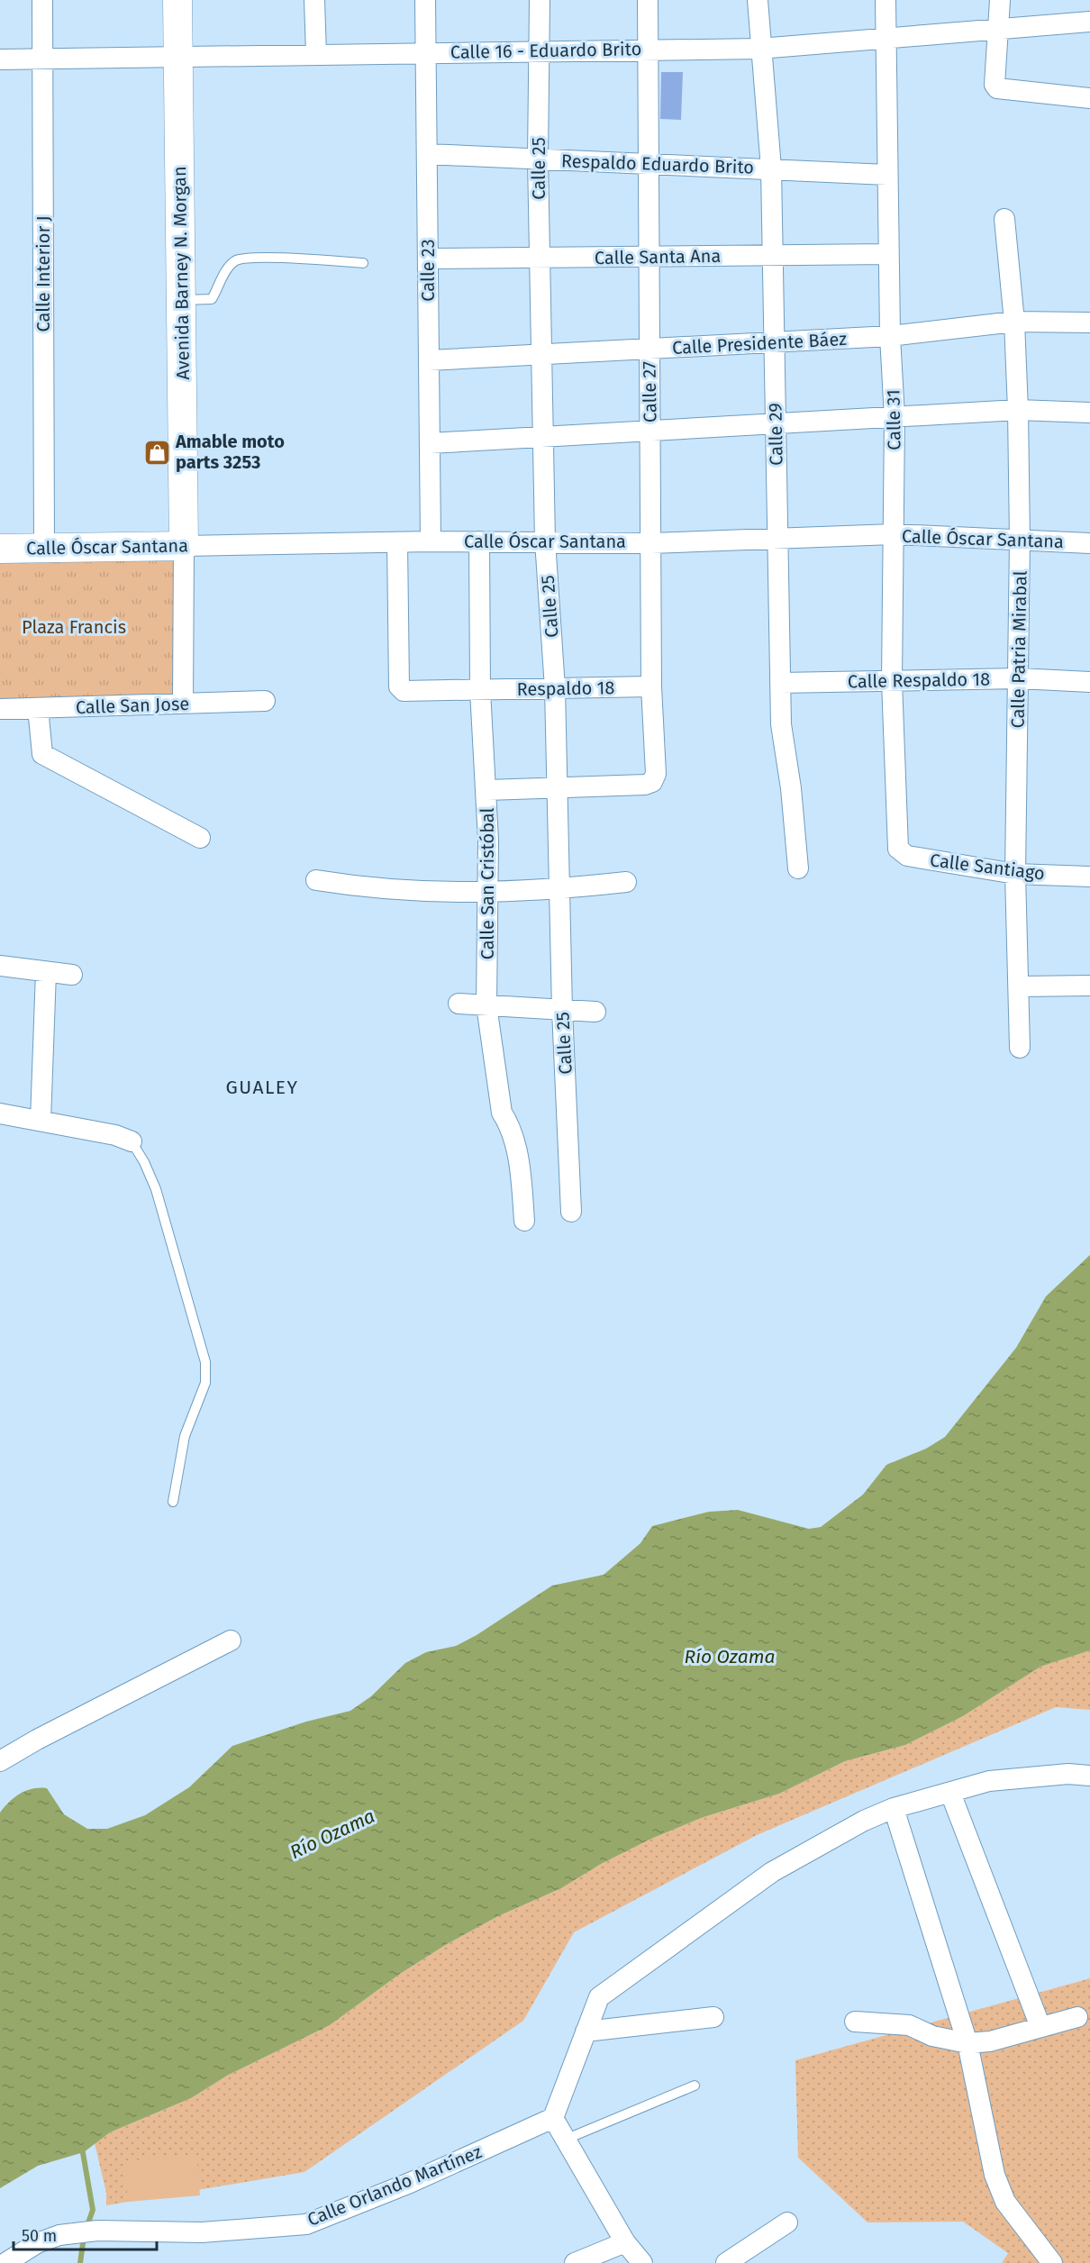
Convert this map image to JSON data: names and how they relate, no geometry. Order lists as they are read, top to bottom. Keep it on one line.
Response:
{"streets":{"street":["Calle 16 - Eduardo Brito","Respaldo Eduardo Brito","Calle 25","Calle Santa Ana","Calle 23","Avenida Barney N. Morgan","Calle Interior J","Calle Presidente Báez","Calle 27","Calle 31","Calle 29","Calle Óscar Santana","Calle Patria Mirabal","Calle Respaldo 18","Respaldo 18","Calle San Jose","Calle Santiago","Calle San Cristóbal","Calle Orlando Martínez"]},"crossings":[["Calle 16 - Eduardo Brito","Calle 25"],["Calle 16 - Eduardo Brito","Calle 23"],["Calle 16 - Eduardo Brito","Avenida Barney N. Morgan"],["Calle 16 - Eduardo Brito","Calle Interior J"],["Calle 16 - Eduardo Brito","Calle 27"],["Calle 16 - Eduardo Brito","Calle 31"],["Calle 16 - Eduardo Brito","Calle 29"],["Respaldo Eduardo Brito","Calle 25"],["Respaldo Eduardo Brito","Calle 23"],["Respaldo Eduardo Brito","Calle 27"],["Respaldo Eduardo Brito","Calle 31"],["Respaldo Eduardo Brito","Calle 29"],["Calle 25","Calle Santa Ana"],["Calle 25","Calle Presidente Báez"],["Calle 25","Calle 27"],["Calle 25","Calle Óscar Santana"],["Calle 25","Respaldo 18"],["Calle Santa Ana","Calle 23"],["Calle Santa Ana","Calle 27"],["Calle Santa Ana","Calle 31"],["Calle Santa Ana","Calle 29"],["Calle 23","Calle Presidente Báez"],["Calle 23","Calle Óscar Santana"],["Avenida Barney N. Morgan","Calle Óscar Santana"],["Calle Interior J","Calle Óscar Santana"],["Calle Presidente Báez","Calle 27"],["Calle Presidente Báez","Calle 31"],["Calle Presidente Báez","Calle 29"],["Calle Presidente Báez","Calle Patria Mirabal"],["Calle 27","Calle Óscar Santana"],["Calle 27","Respaldo 18"],["Calle 31","Calle Óscar Santana"],["Calle 31","Calle Respaldo 18"],["Calle 31","Calle Santiago"],["Calle 29","Calle Óscar Santana"],["Calle 29","Calle Respaldo 18"],["Calle Óscar Santana","Calle Patria Mirabal"],["Calle Óscar Santana","Respaldo 18"],["Calle Óscar Santana","Calle San Cristóbal"],["Calle Patria Mirabal","Calle Respaldo 18"],["Calle Patria Mirabal","Calle Santiago"],["Respaldo 18","Calle San Cristóbal"]],"districts":["GUALEY"],"water":["Río Ozama"],"parks":["Plaza Francis"],"places":{"shop":["Amable moto parts 3253"]},"scale_bar":"50 m"}
